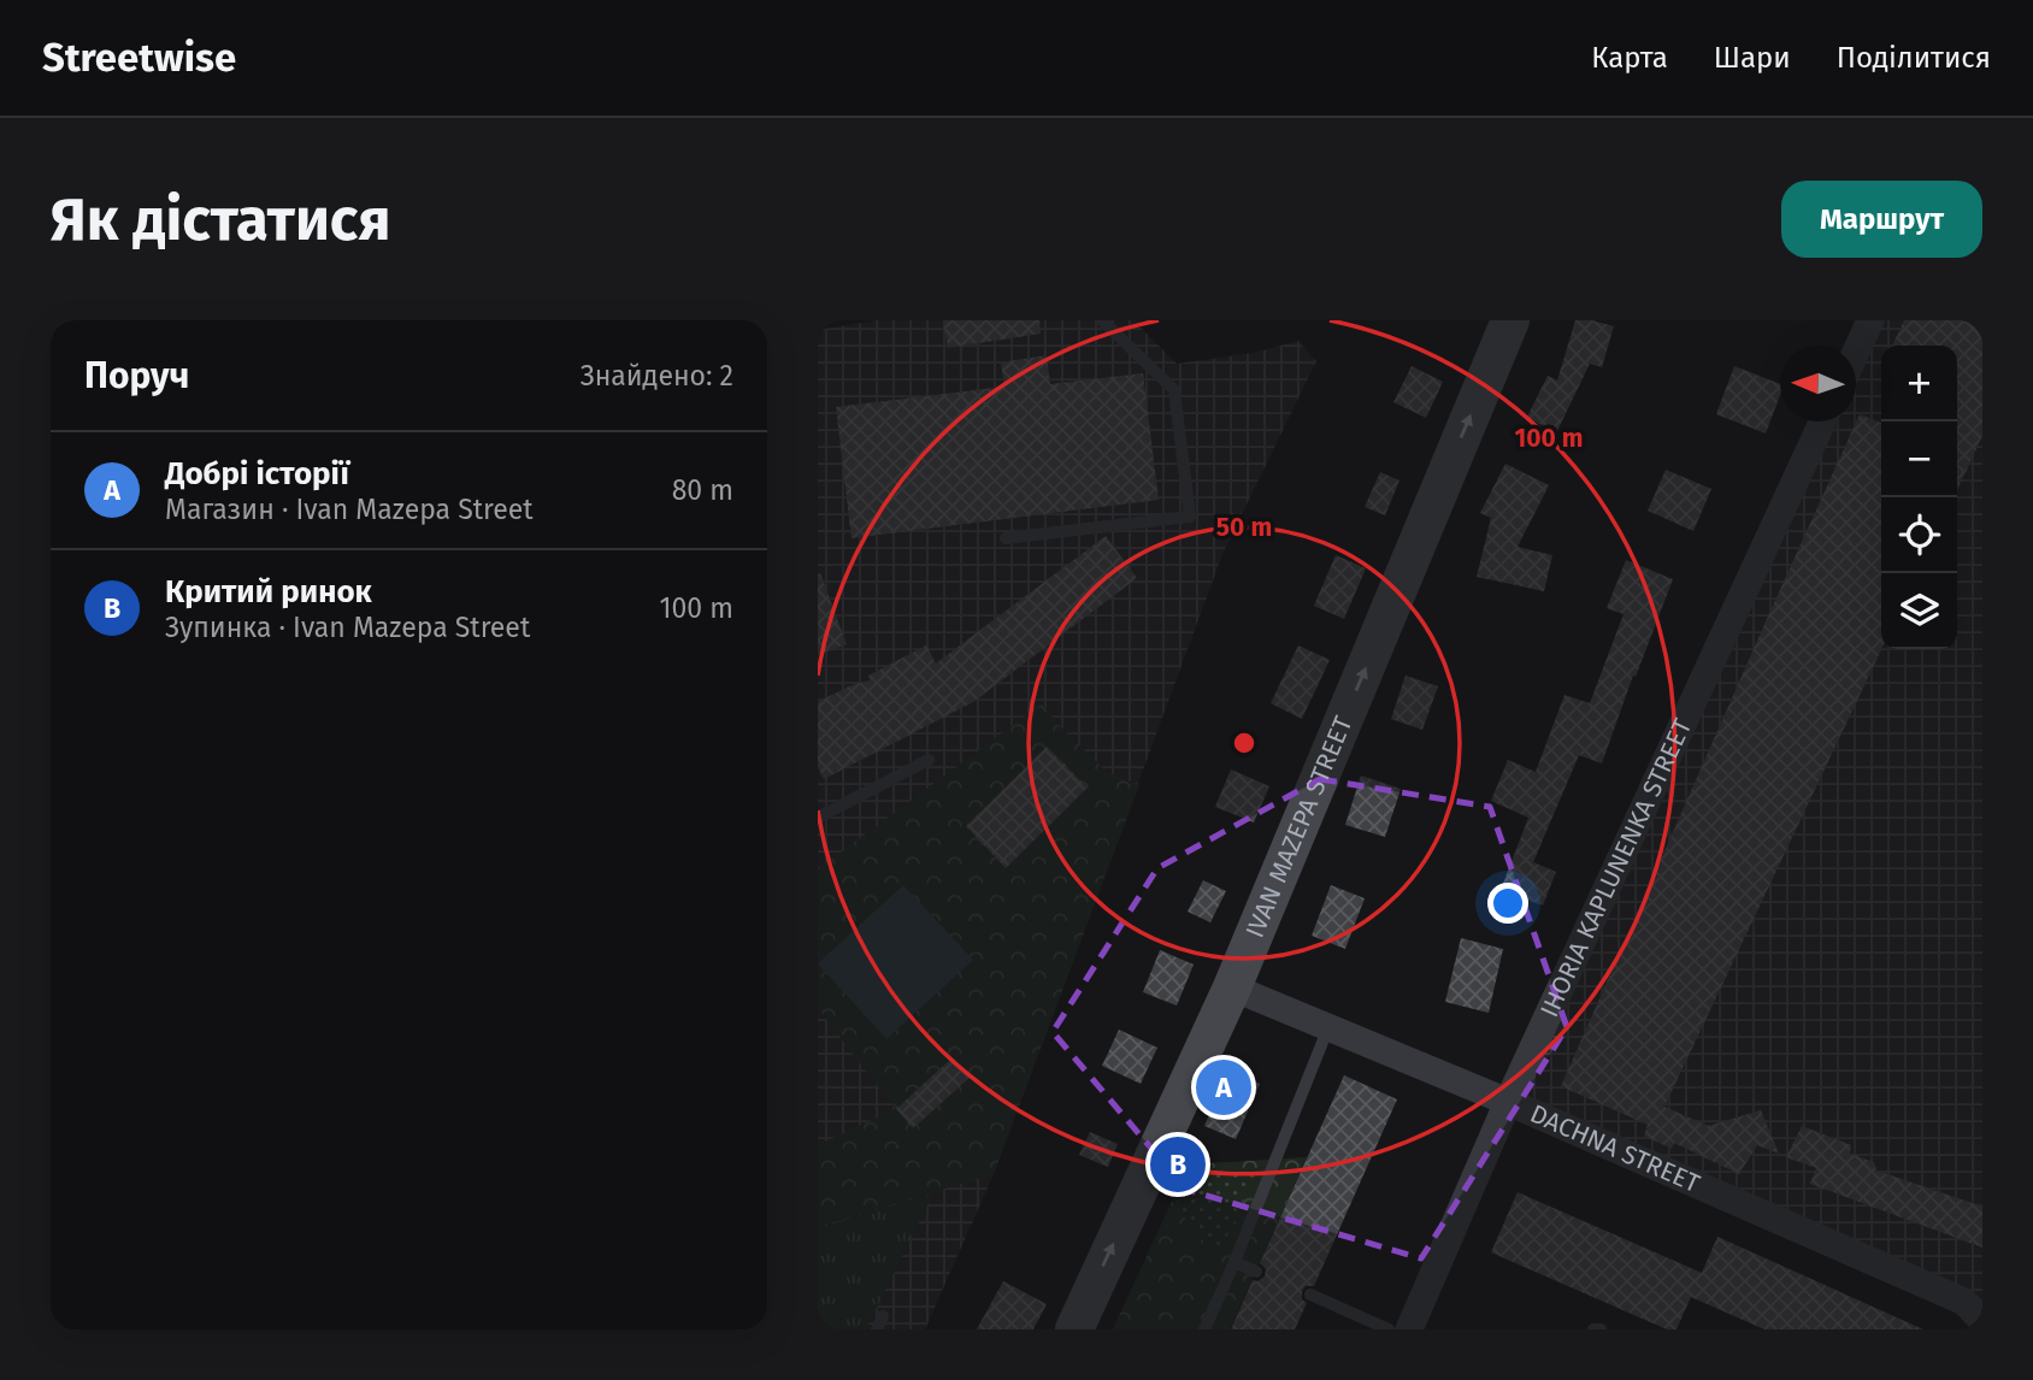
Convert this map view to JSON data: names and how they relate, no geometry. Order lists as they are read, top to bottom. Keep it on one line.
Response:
{"streets":{"street":["IVAN MAZEPA STREET","IHORIA KAPLUNENKA STREET","DACHNA STREET"]},"crossings":[["IVAN MAZEPA STREET","DACHNA STREET"],["IHORIA KAPLUNENKA STREET","DACHNA STREET"]],"one_way":["IVAN MAZEPA STREET"],"north":"left","page":{"header":"Streetwise","nav":["Карта","Шари","Поділитися"],"buttons":"Маршрут","title":"Як дістатися","heading":["Поруч","Знайдено: 2"],"map_buttons":["+","−"],"list":[{"mark":"A","name":"Добрі історії","note":"Магазин · Ivan Mazepa Street","value":"80 m"},{"mark":"B","name":"Критий ринок","note":"Зупинка · Ivan Mazepa Street","value":"100 m"}],"pins":["A","B"]},"rings":["100 m","50 m"]}
